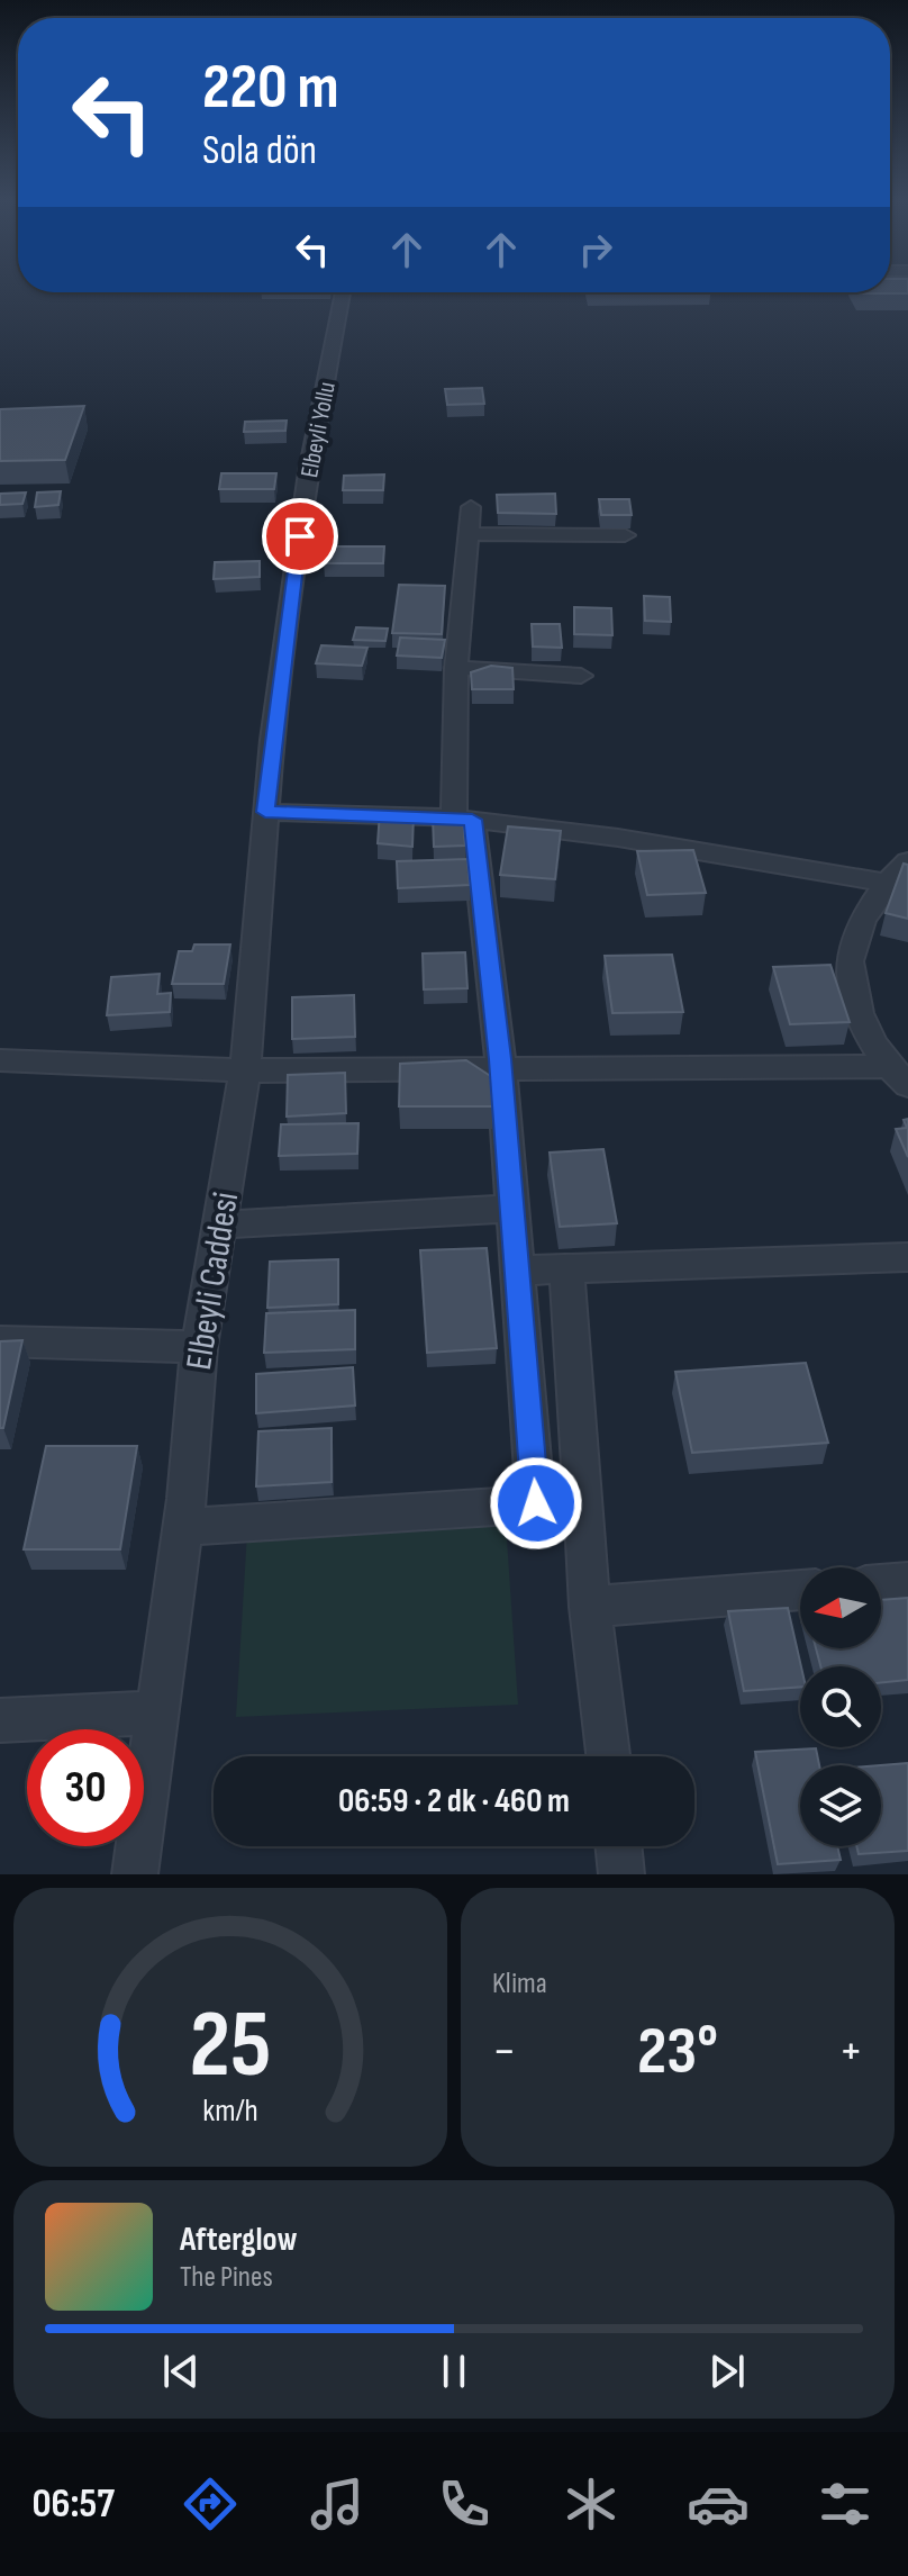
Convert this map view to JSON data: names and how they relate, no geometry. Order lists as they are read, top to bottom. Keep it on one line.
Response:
{"streets":{"street":["Elbeyli Yollu","Elbeyli Caddesi"]},"crossings":[["Elbeyli Yollu","Elbeyli Caddesi"]],"north":"left","page":{"turn":["220 m","Sola dön"],"limit":"30","trip":"06:59 · 2 dk · 460 m","tile":"Klima","heat":["−","23°","+"],"song":["Afterglow","The Pines"],"tabs":"06:57","gauge":["25","km/h"]}}
